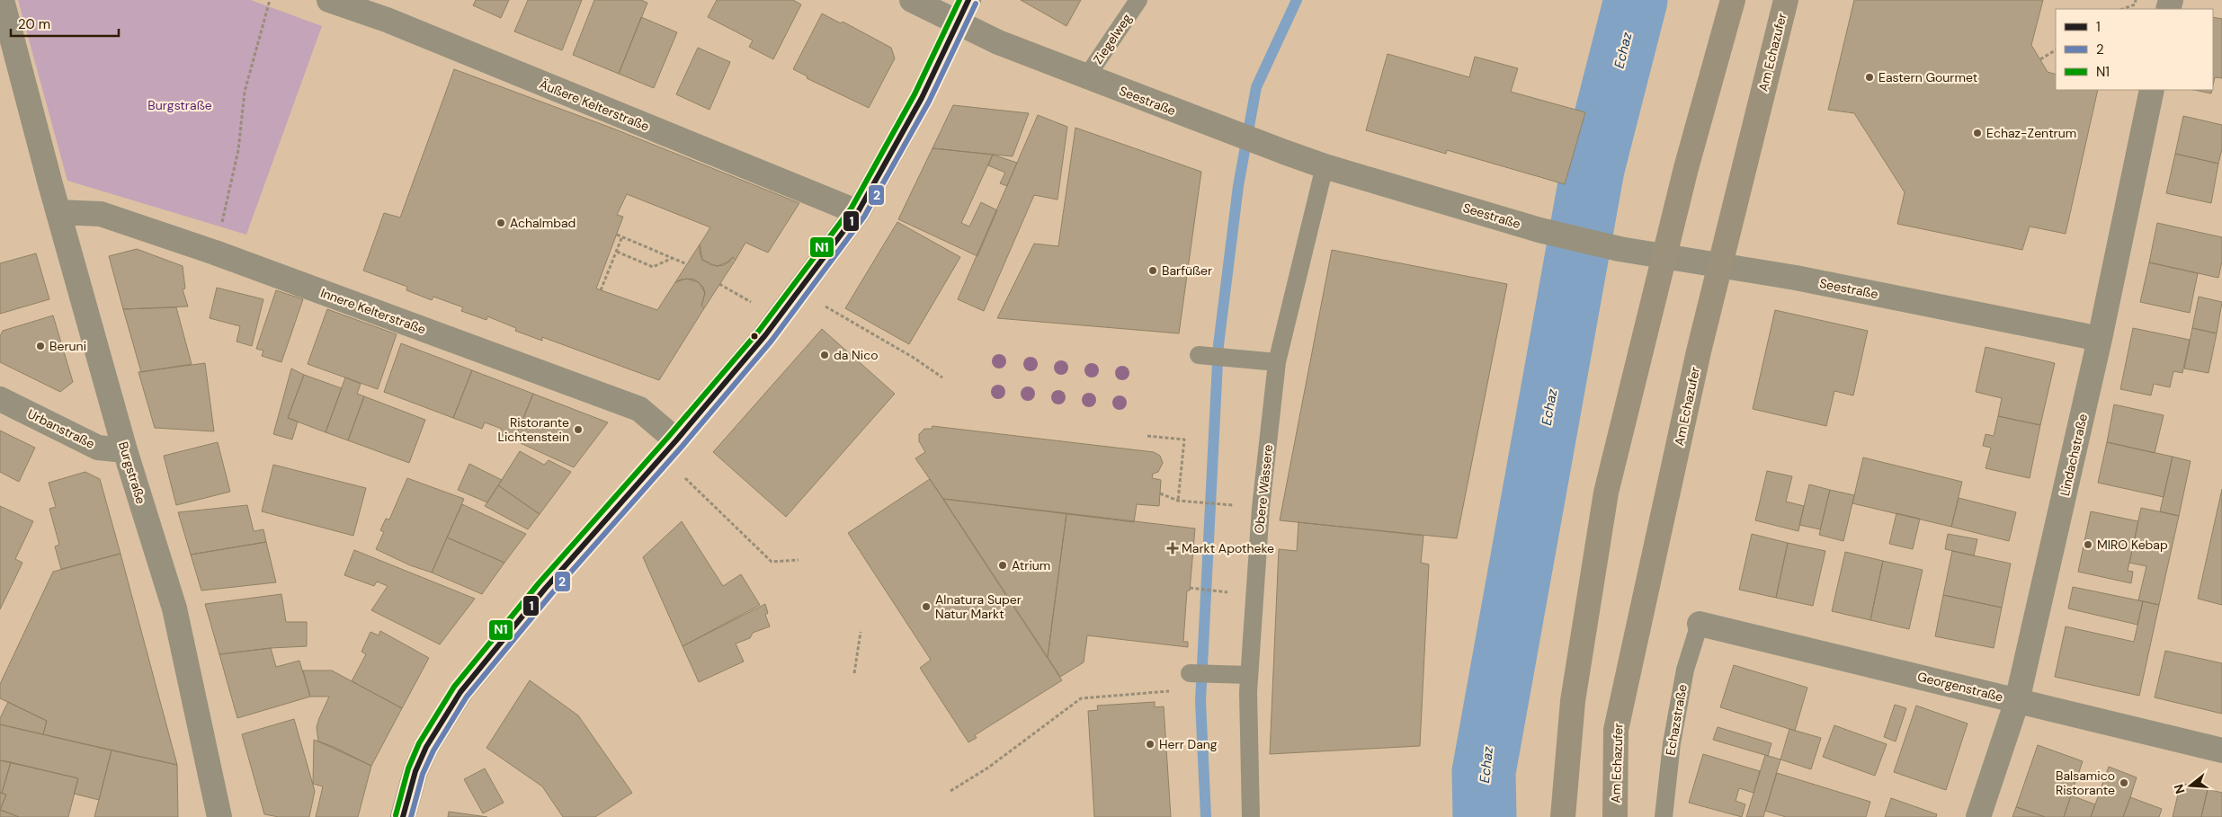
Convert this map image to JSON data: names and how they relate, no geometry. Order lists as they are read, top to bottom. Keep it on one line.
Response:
{"streets":{"main road":["Am Echazufer"],"street":["Seestraße","Äußere Kelterstraße","Innere Kelterstraße","Urbanstraße","Lindachstraße","Burgstraße","Georgenstraße"],"lane":["Ziegelweg","Obere Wässere","Echazstraße"]},"crossings":[["Ziegelweg","Seestraße"],["Am Echazufer","Seestraße"],["Seestraße","Lindachstraße"],["Seestraße","Obere Wässere"],["Innere Kelterstraße","Burgstraße"],["Urbanstraße","Burgstraße"],["Lindachstraße","Georgenstraße"],["Georgenstraße","Echazstraße"]],"water":["Echaz"],"parks":["Burgstraße"],"places":{"other":["Eastern Gourmet","Echaz-Zentrum","Achalmbad","Barfüßer","Beruni","da Nico","Ristorante Lichtenstein","MIRO Kebap","Atrium","Alnatura Super Natur Markt","Herr Dang","Balsamico Ristorante"],"health":["Markt Apotheke"]},"lines":["transit line 1","transit line N1","transit line 2"],"legend":["1","2","N1"],"scale_bar":"20 m","north":"left"}
